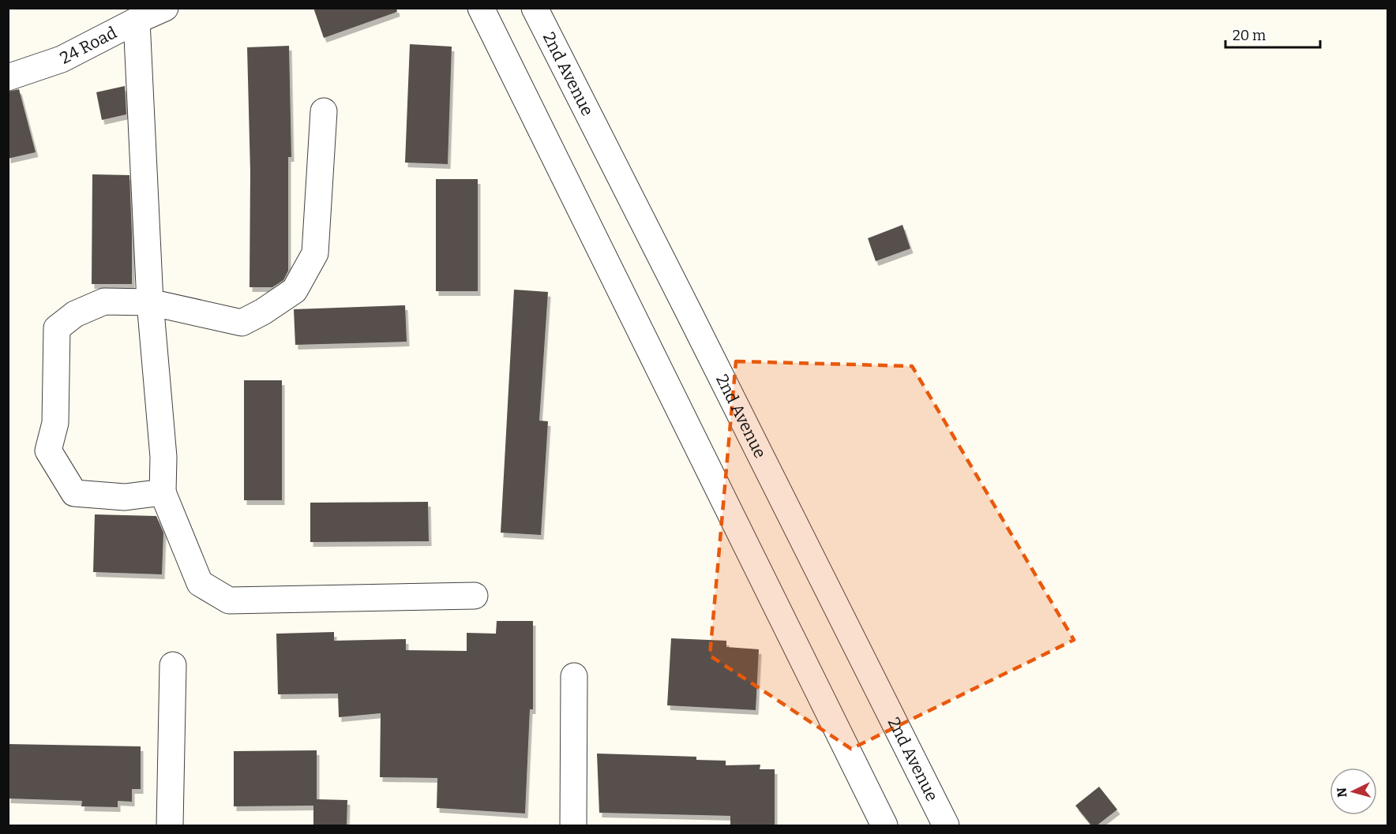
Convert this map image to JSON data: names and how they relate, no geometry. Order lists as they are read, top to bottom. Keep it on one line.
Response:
{"streets":{"street":["24 Road","2nd Avenue"]},"scale_bar":"20 m","north":"left"}
